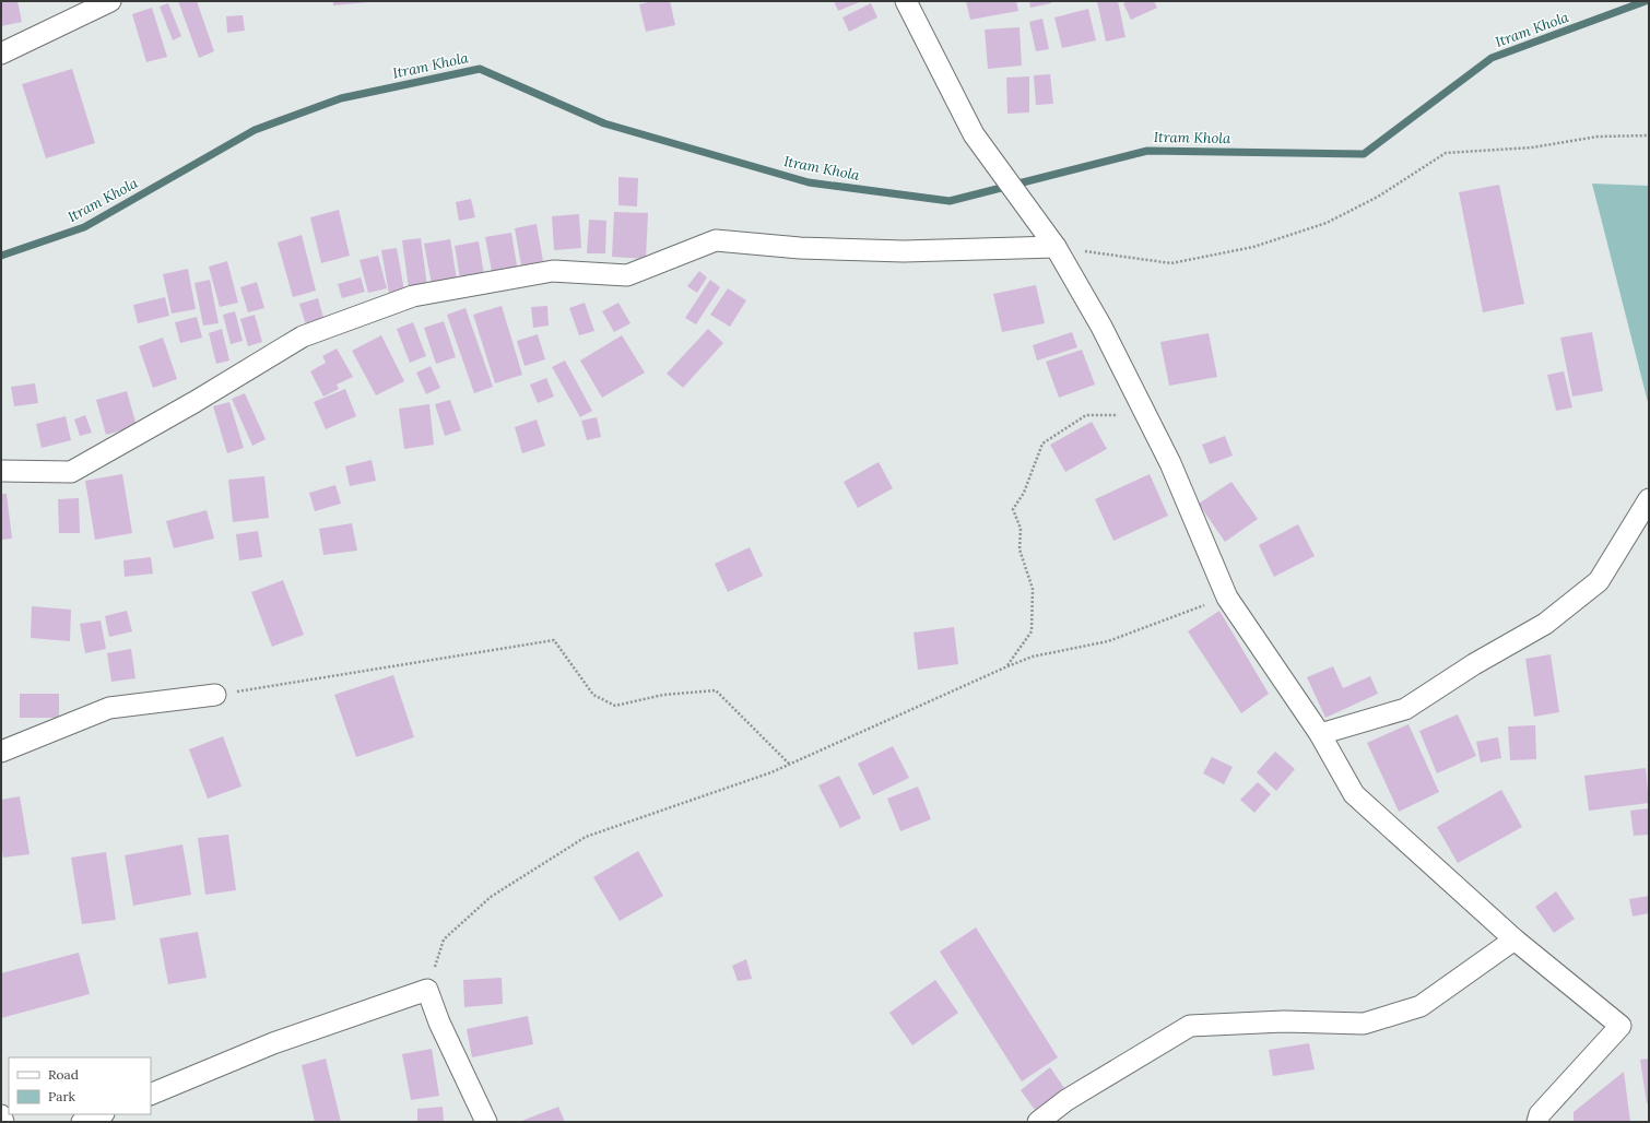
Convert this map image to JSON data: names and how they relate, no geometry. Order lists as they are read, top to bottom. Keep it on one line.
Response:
{"water":["Itram Khola"],"legend":["Road","Park"]}
